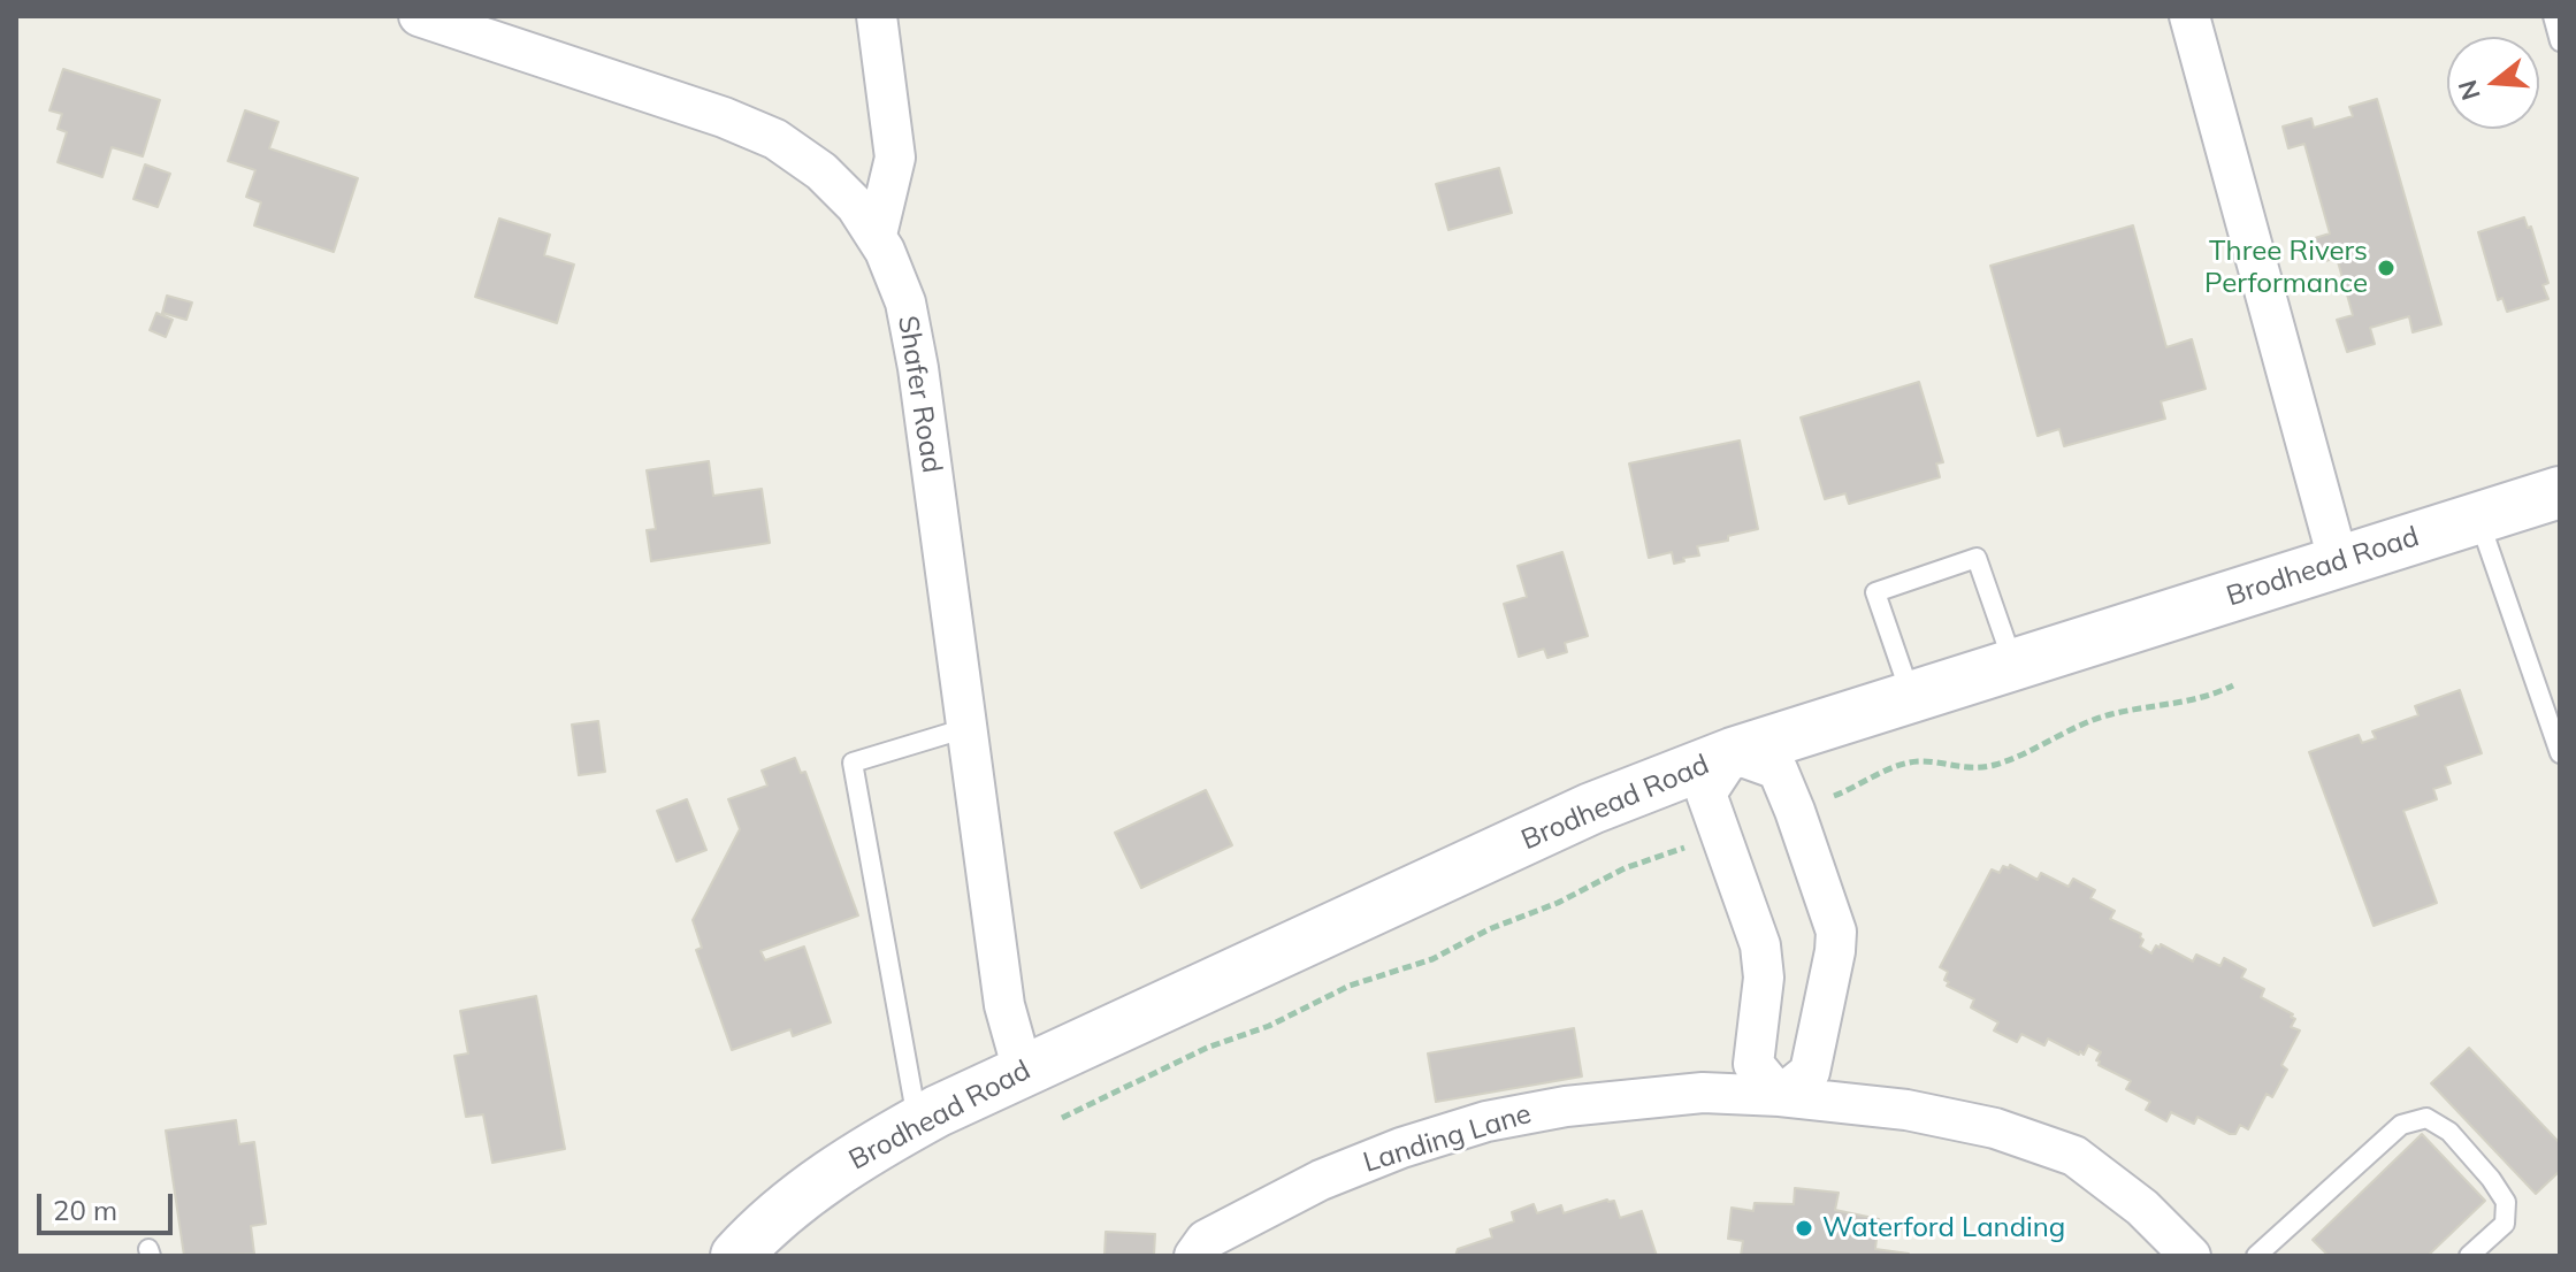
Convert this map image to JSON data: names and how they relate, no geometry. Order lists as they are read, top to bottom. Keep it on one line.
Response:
{"streets":{"main road":["Brodhead Road"],"street":["Shafer Road","Landing Lane"]},"crossings":[["Shafer Road","Brodhead Road"]],"places":["Three Rivers Performance","Waterford Landing"],"scale_bar":"20 m","north":"left"}
